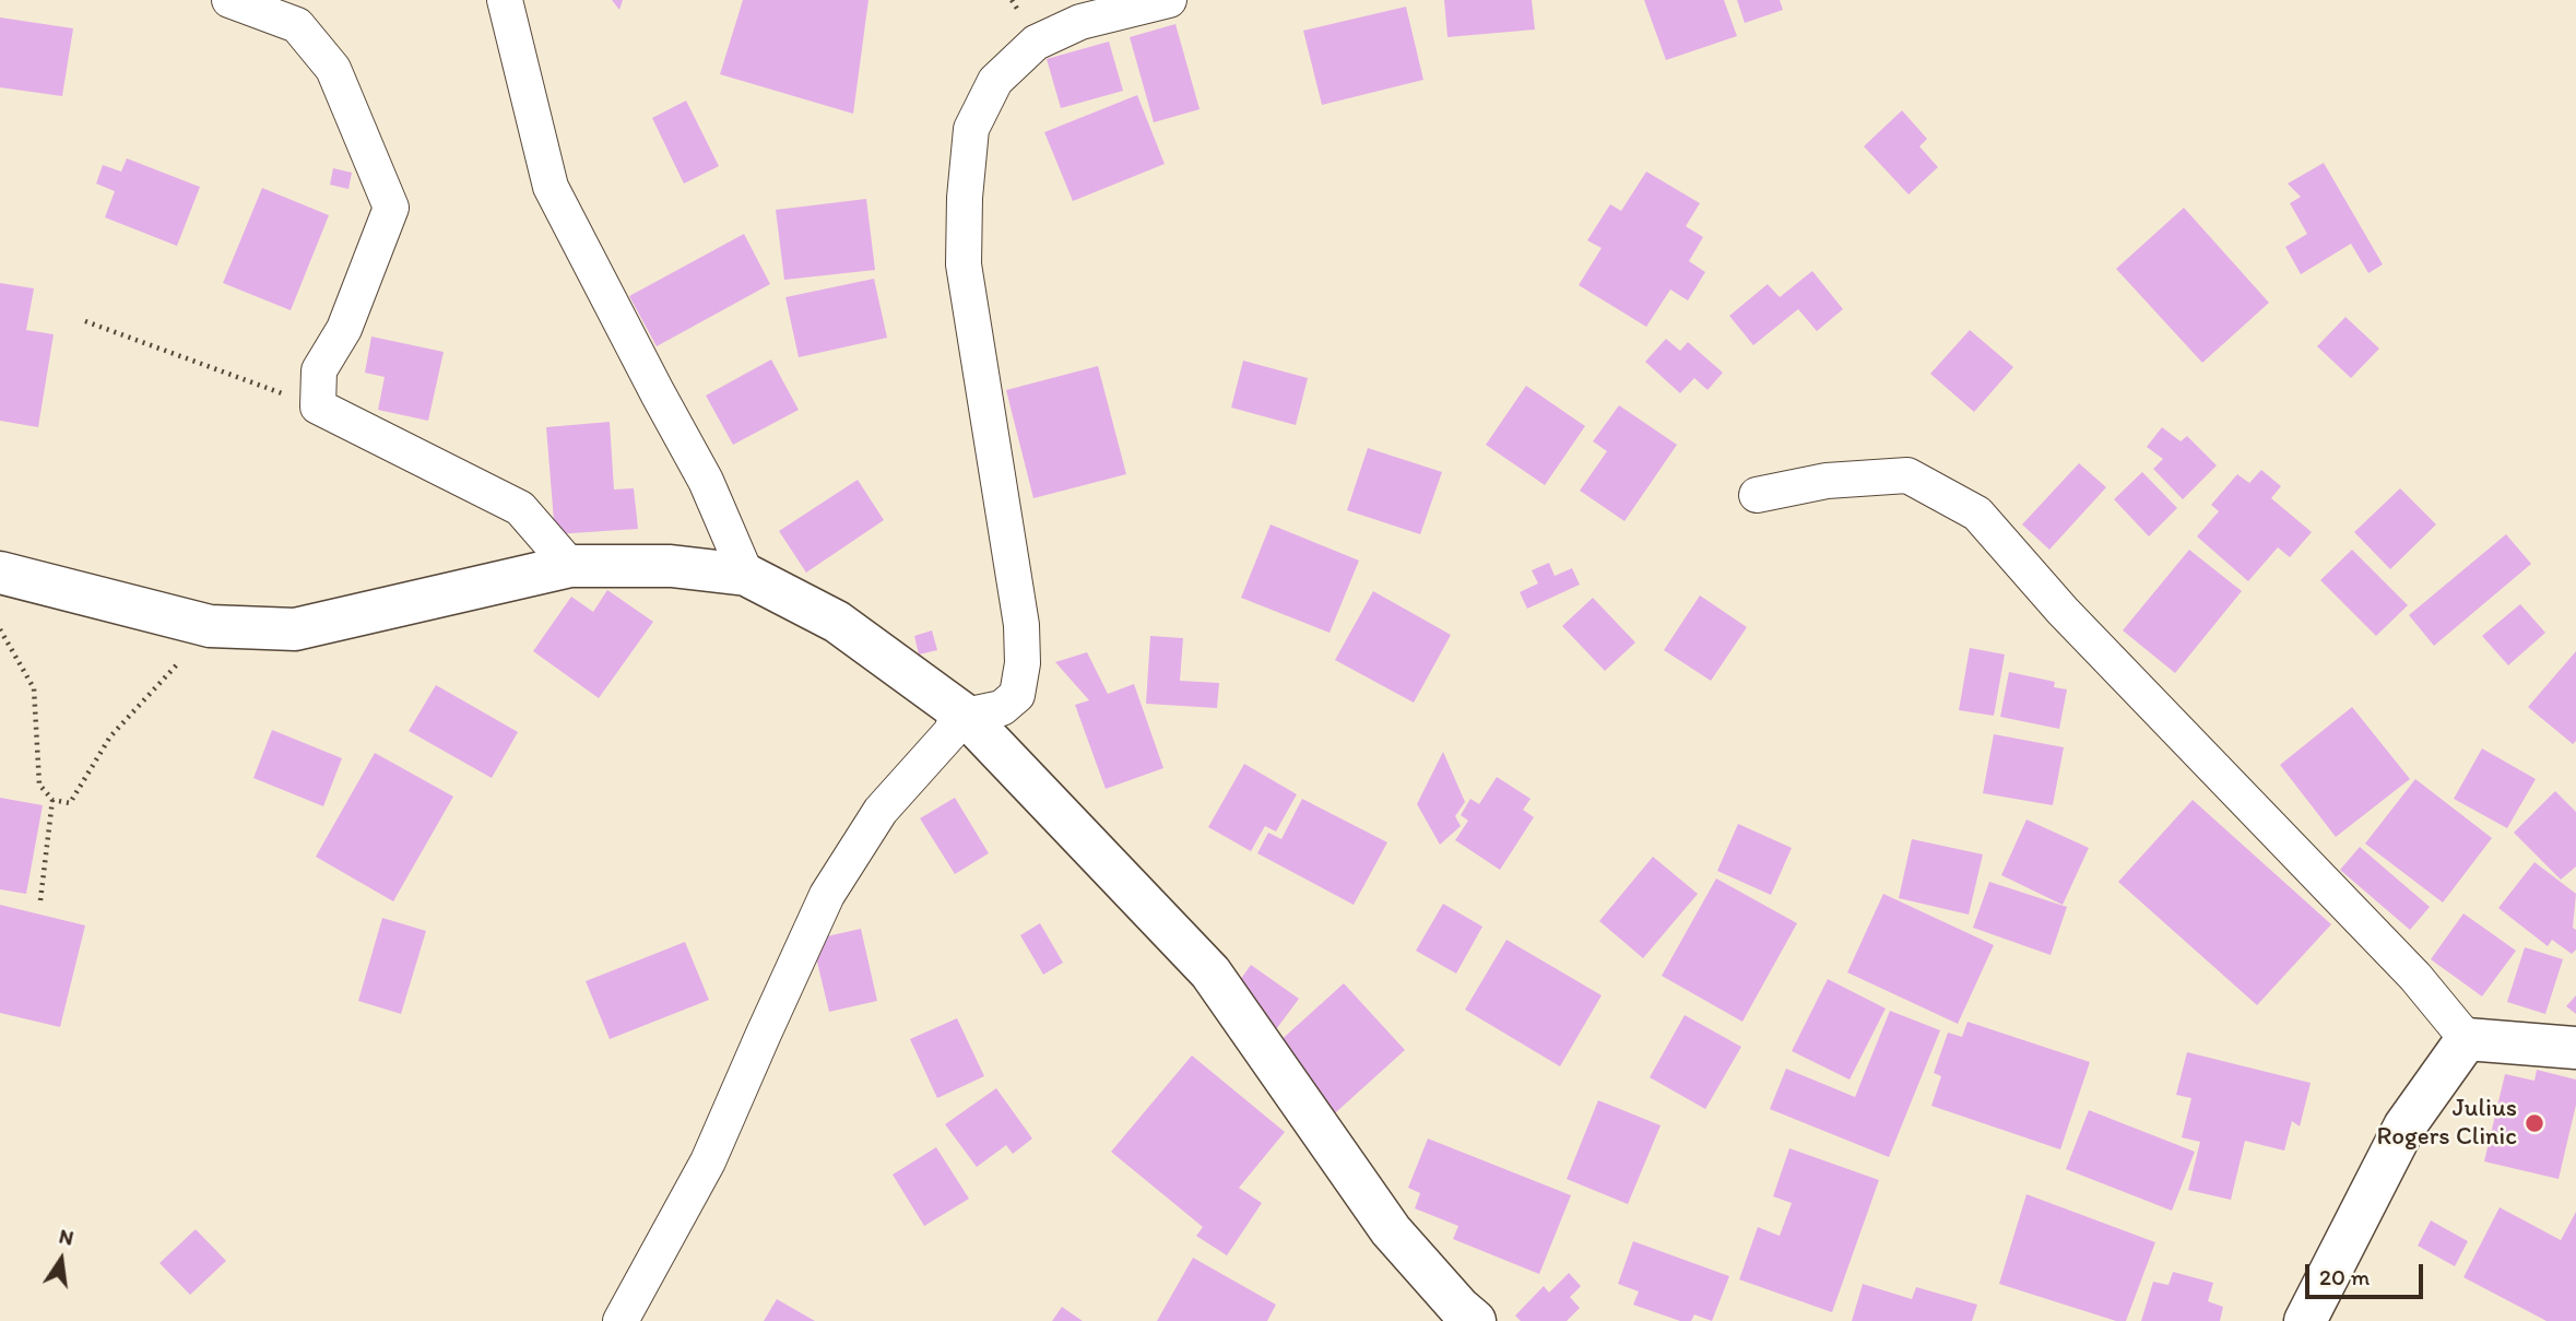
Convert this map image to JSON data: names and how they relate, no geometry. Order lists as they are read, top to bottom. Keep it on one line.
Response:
{"places":["Julius Rogers Clinic"],"scale_bar":"20 m","north":"top"}
